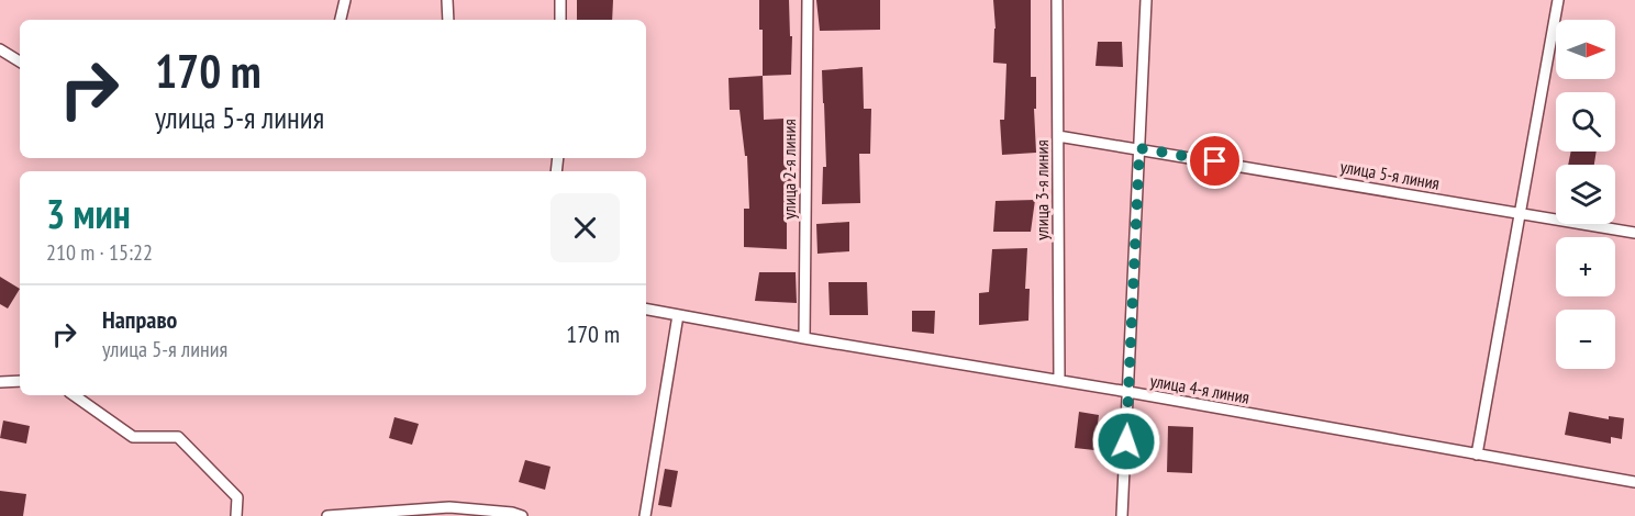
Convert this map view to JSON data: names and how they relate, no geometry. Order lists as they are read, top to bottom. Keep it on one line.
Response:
{"streets":{"street":["улица 2-я линия","улица 5-я линия","улица 3-я линия","улица 4-я линия"]},"crossings":[["улица 2-я линия","улица 4-я линия"],["улица 5-я линия","улица 3-я линия"],["улица 3-я линия","улица 4-я линия"]],"north":"right","page":{"map_buttons":["+","−"],"turn":["170 m","улица 5-я линия"],"heading":["3 мин","210 m · 15:22"],"list":[{"name":"Направо","note":"улица 5-я линия","value":"170 m"}]}}
